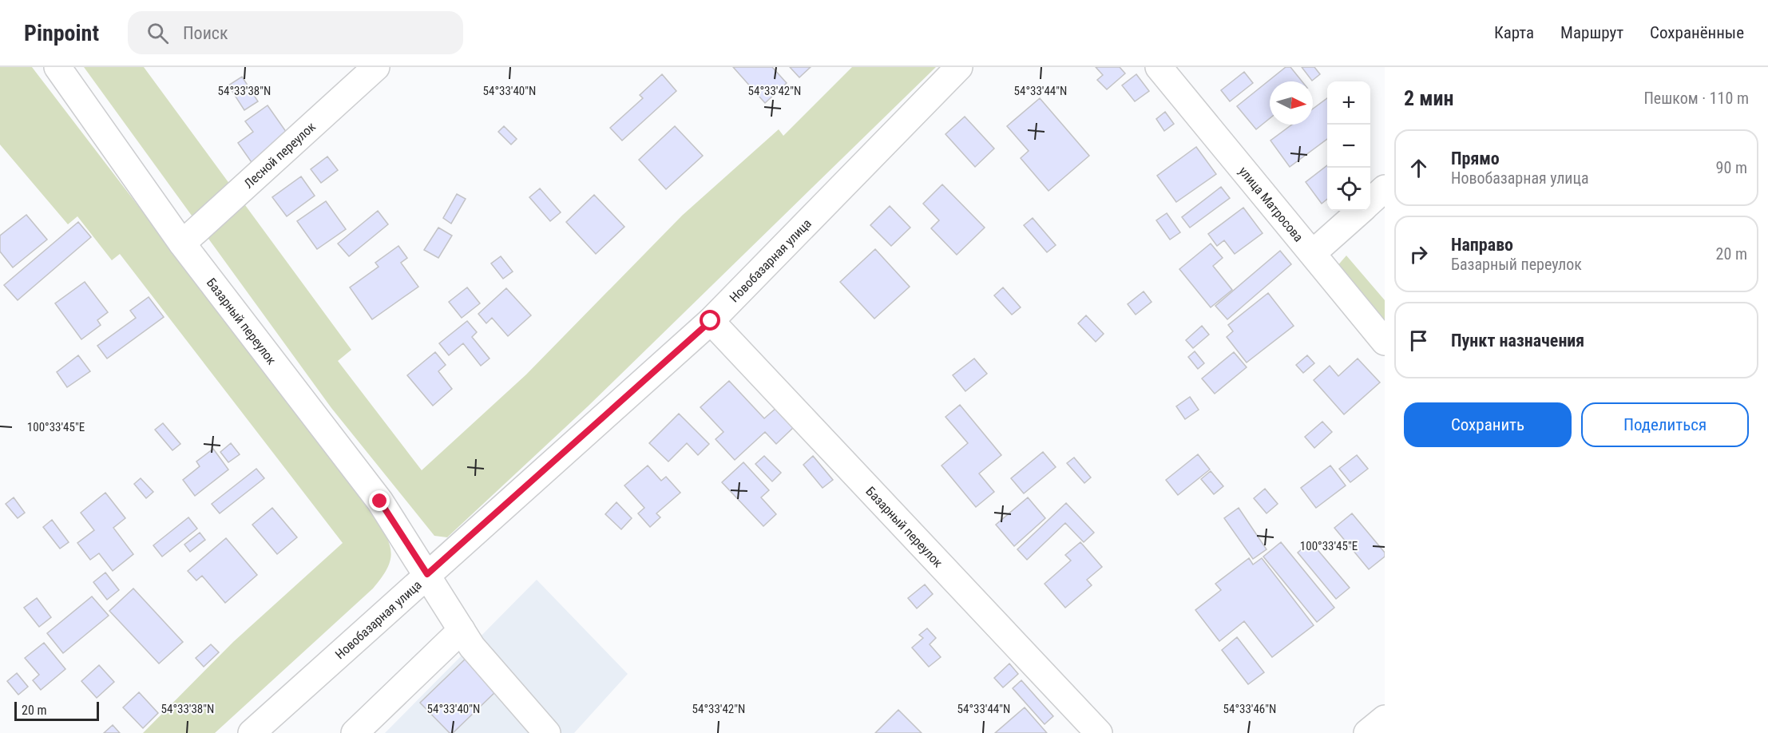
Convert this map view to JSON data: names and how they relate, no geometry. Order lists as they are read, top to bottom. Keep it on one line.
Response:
{"streets":{"street":["Лесной переулок","улица Матросова","Новобазарная улица","Базарный переулок"]},"crossings":[["Лесной переулок","Базарный переулок"],["Новобазарная улица","Базарный переулок"]],"scale_bar":"20 m","north":"right","page":{"header":"Pinpoint","search":"Поиск","nav":["Карта","Маршрут","Сохранённые"],"heading":["2 мин","Пешком · 110 m"],"map_buttons":["+","−"],"list":[["Прямо","Новобазарная улица","90 m"],["Направо","Базарный переулок","20 m"],"Пункт назначения"],"buttons":["Сохранить","Поделиться"],"scale":"20 m"},"coordinates":["54°33'38\"N","54°33'40\"N","54°33'42\"N","54°33'44\"N","100°33'45\"E","54°33'46\"N"]}
